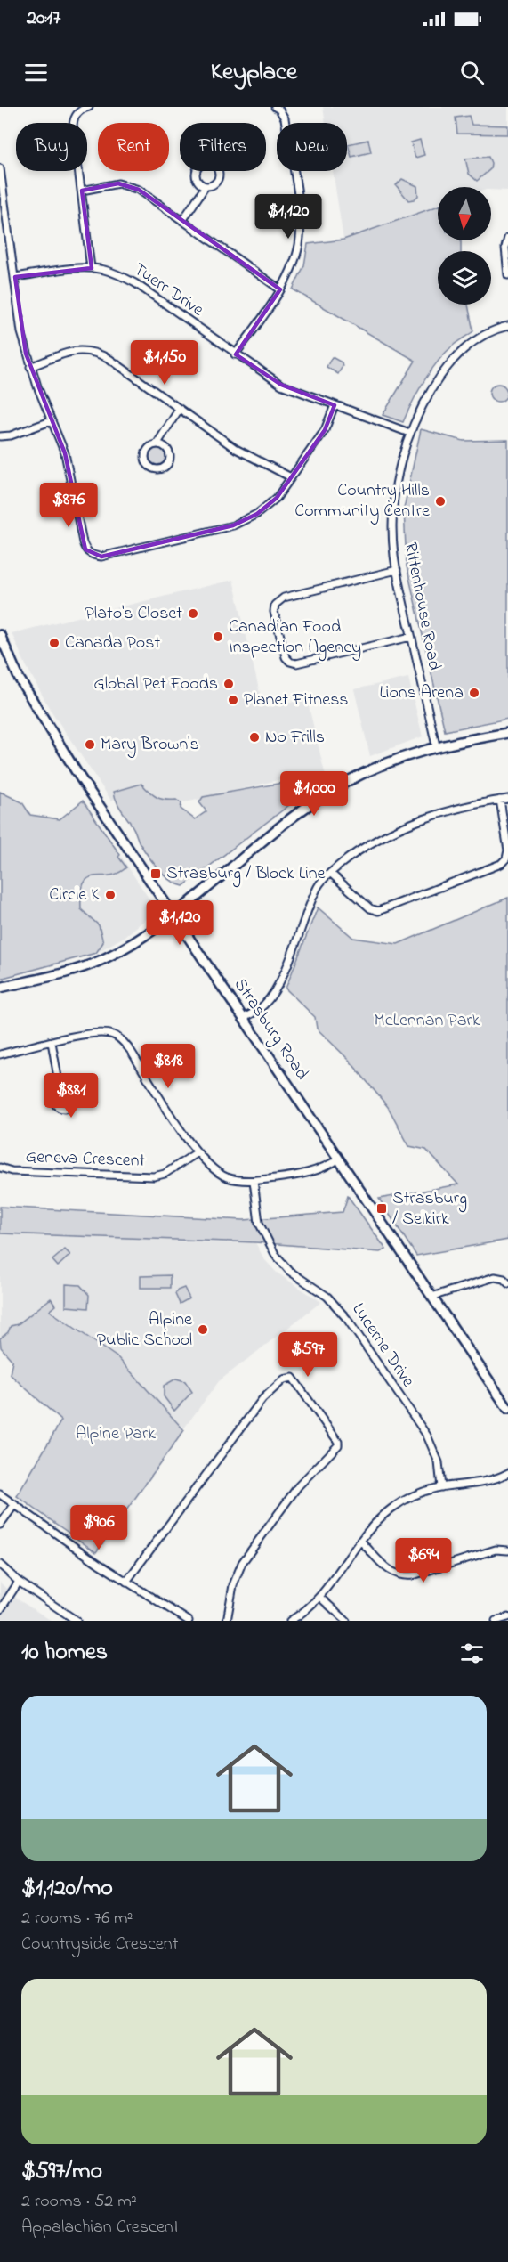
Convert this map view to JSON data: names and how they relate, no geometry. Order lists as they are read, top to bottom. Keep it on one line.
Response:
{"streets":{"street":["Tuerr Drive","Rittenhouse Road","Strasburg Road","Geneva Crescent","Lucerne Drive"]},"crossings":[["Tuerr Drive","Rittenhouse Road"]],"parks":["McLennan Park","Alpine Park"],"places":{"other":["Country Hills Community Centre","Plato's Closet","Canadian Food Inspection Agency","Canada Post","Global Pet Foods","Lions Arena","Planet Fitness","No Frills","Mary Brown's","Circle K","Alpine Public School"],"transit":["Strasburg / Block Line","Strasburg / Selkirk"]},"north":"bottom","page":{"status":"20:17","header":"Keyplace","chip":["Buy","Rent","Filters","New"],"price":["$1,120","$1,150","$876","$1,000","$1,120","$818","$881","$597","$906","$694"],"heading":"10 homes","list":[{"name":"$1,120/mo","note":"2 rooms · 76 m² · Countryside Crescent"},{"name":"$597/mo","note":"2 rooms · 52 m² · Appalachian Crescent"}]}}
